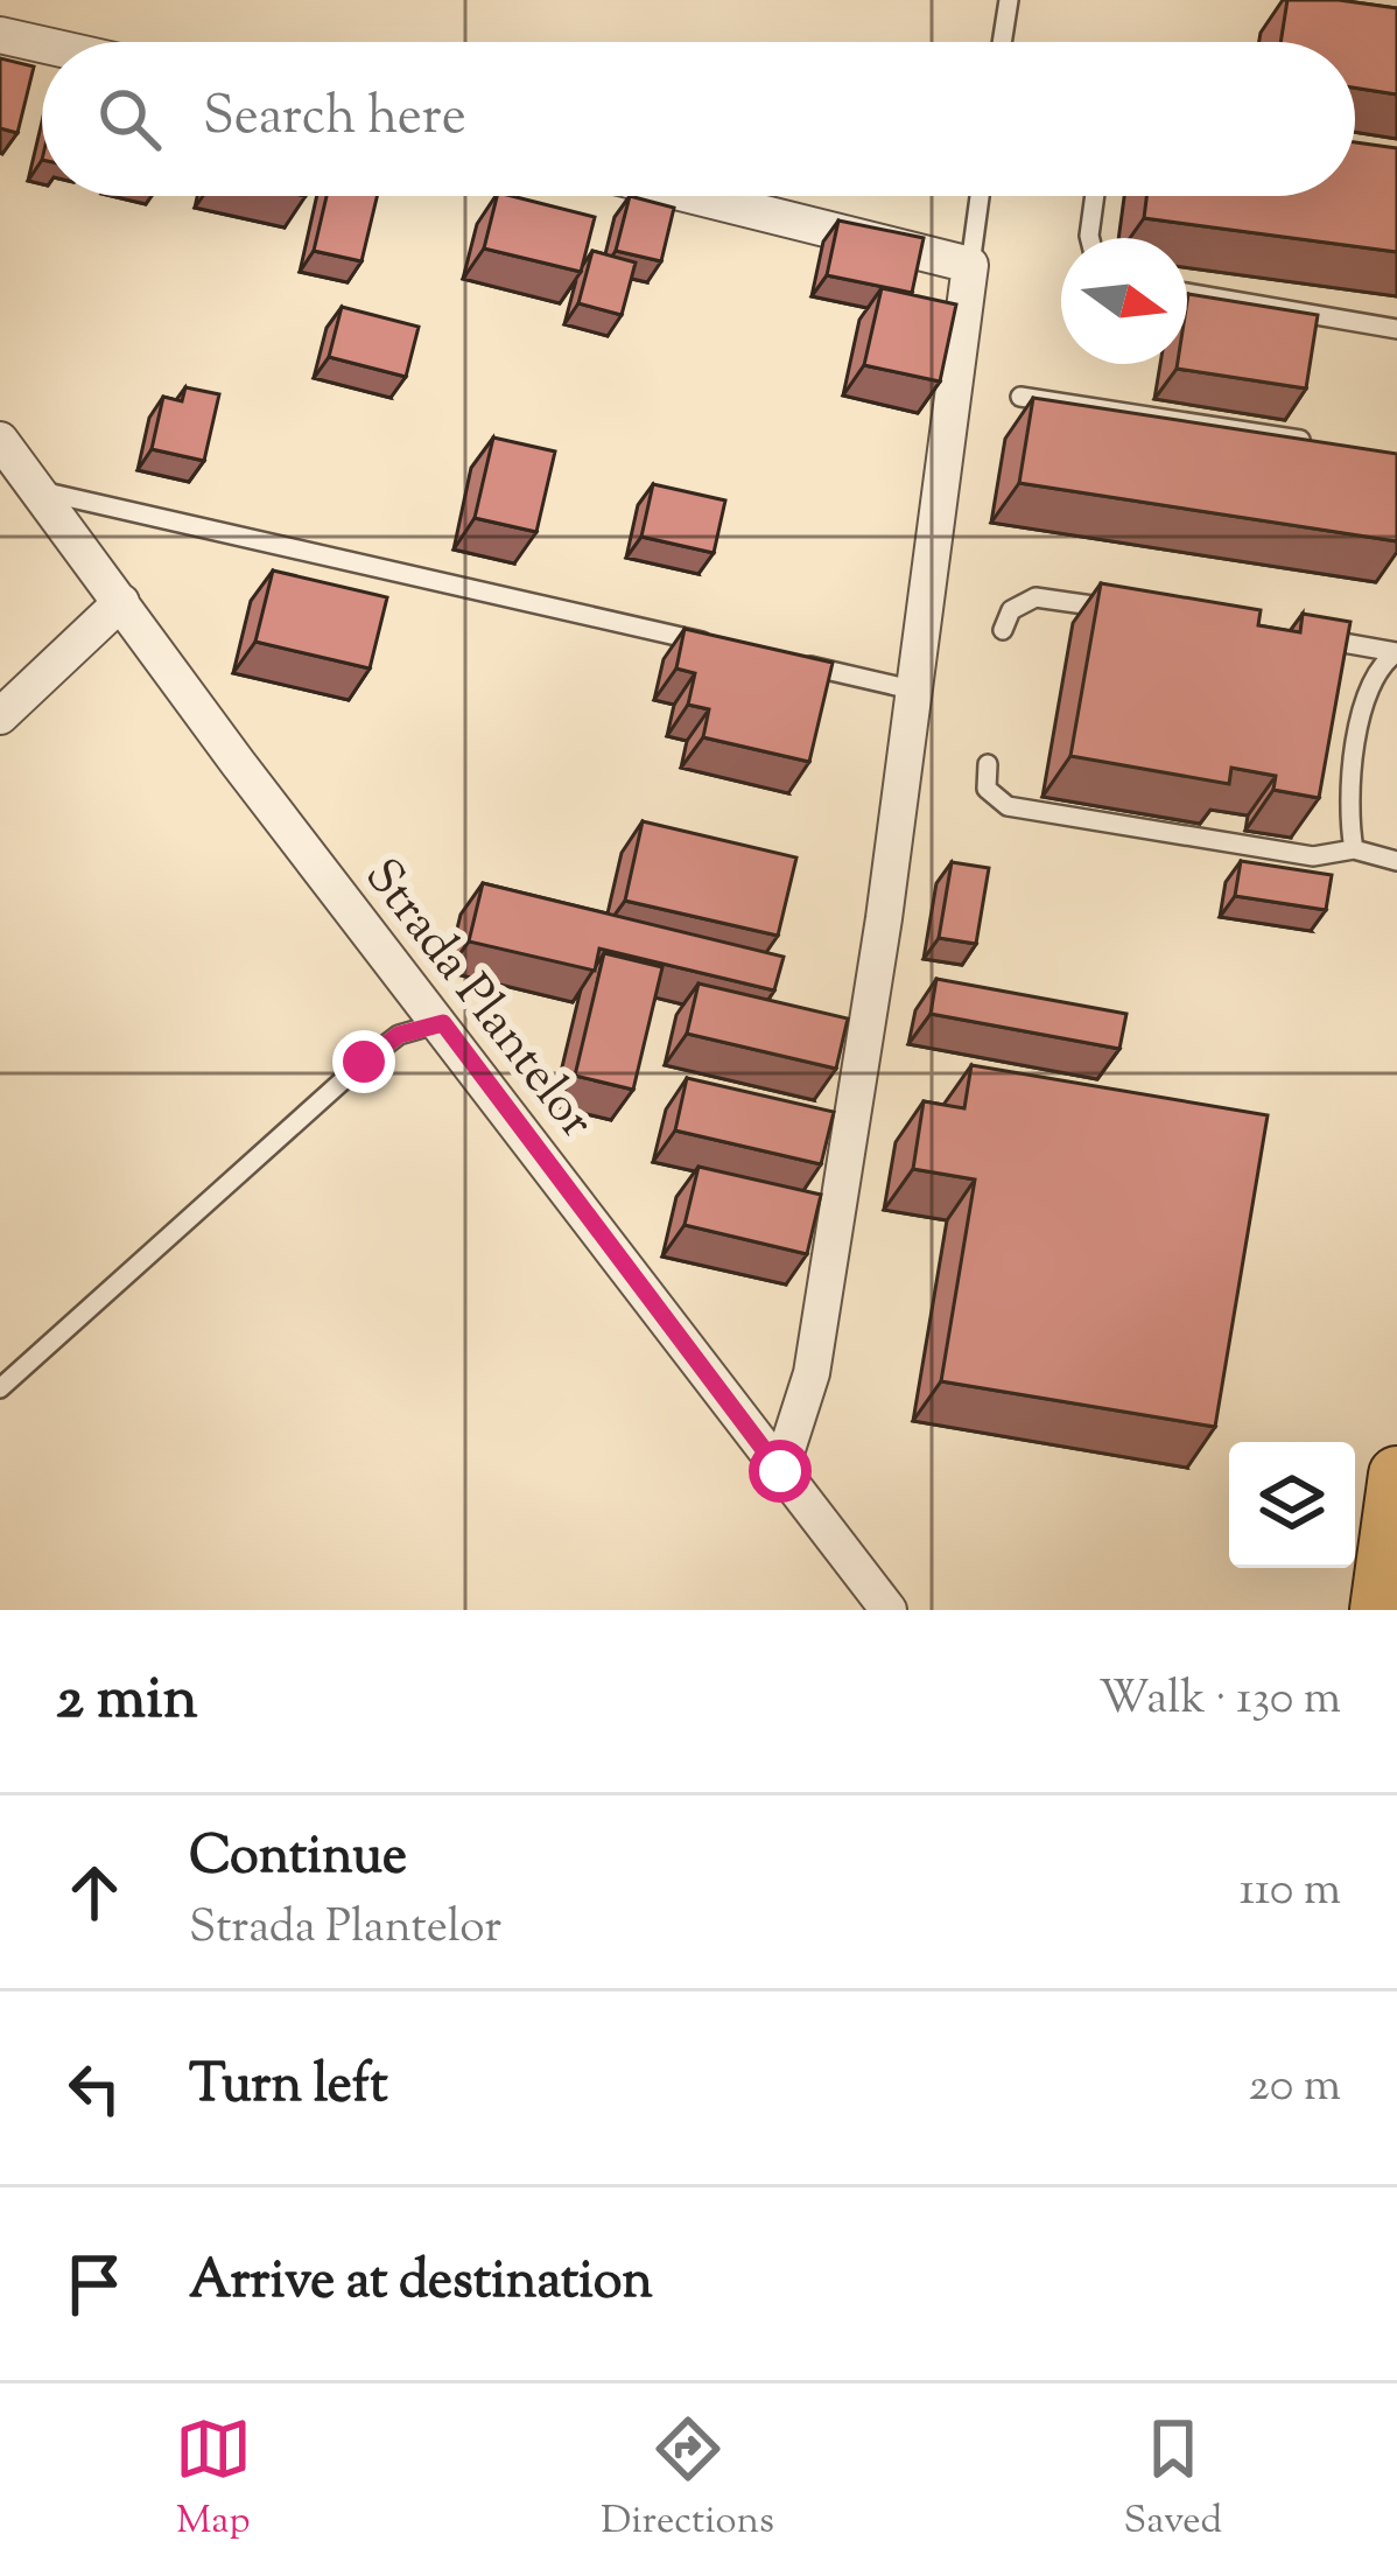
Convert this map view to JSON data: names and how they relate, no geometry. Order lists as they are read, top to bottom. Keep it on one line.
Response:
{"streets":{"street":["Strada Plantelor"]},"north":"right","page":{"search":"Search here","heading":["2 min","Walk · 130 m"],"list":[["Continue","Strada Plantelor","110 m"],["Turn left","20 m"],"Arrive at destination"],"nav":["Map","Directions","Saved"]}}
